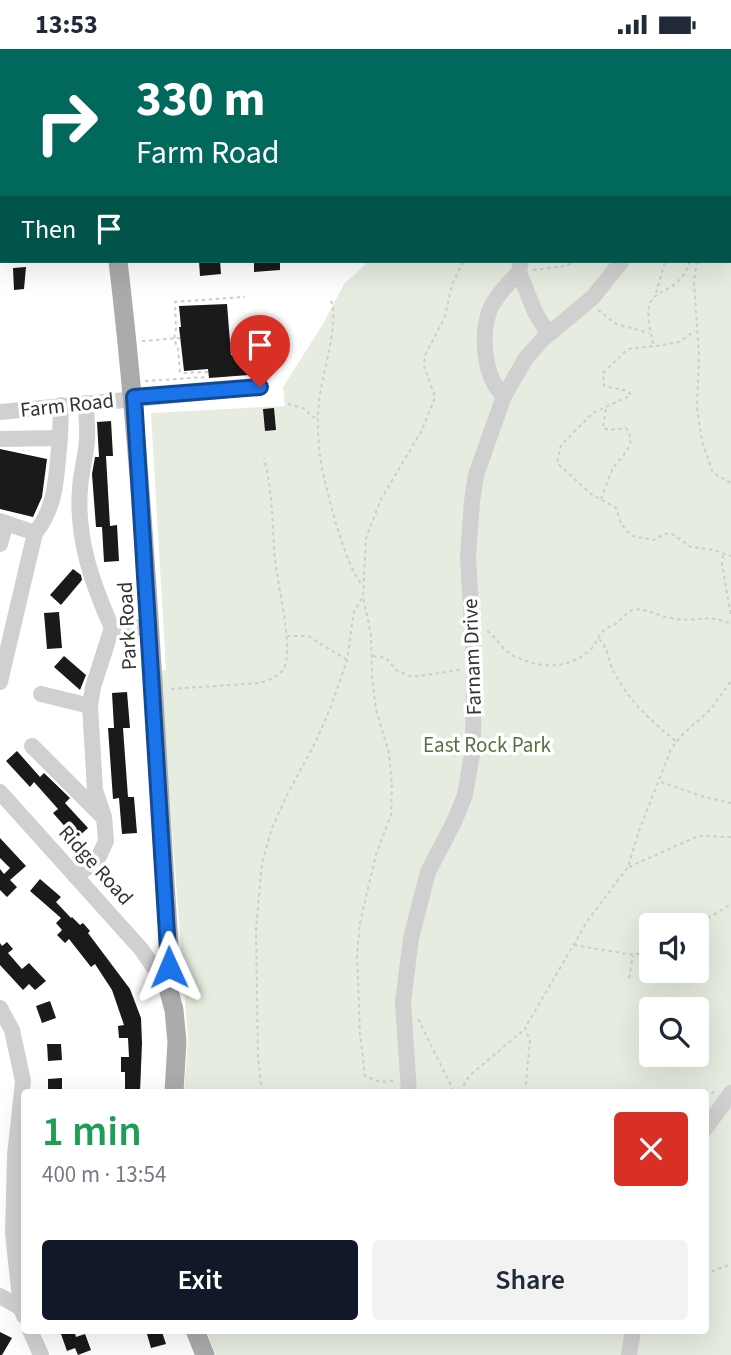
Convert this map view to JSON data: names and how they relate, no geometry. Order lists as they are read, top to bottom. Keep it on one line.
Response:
{"streets":{"main road":["Park Road","Ridge Road"],"street":["Farm Road","Farnam Drive"]},"crossings":[["Farm Road","Park Road"],["Park Road","Ridge Road"]],"parks":["East Rock Park"],"page":{"status":"13:53","turn":["330 m","Farm Road"],"then":"Then","heading":["1 min","400 m · 13:54"],"buttons":["Exit","Share"]}}
